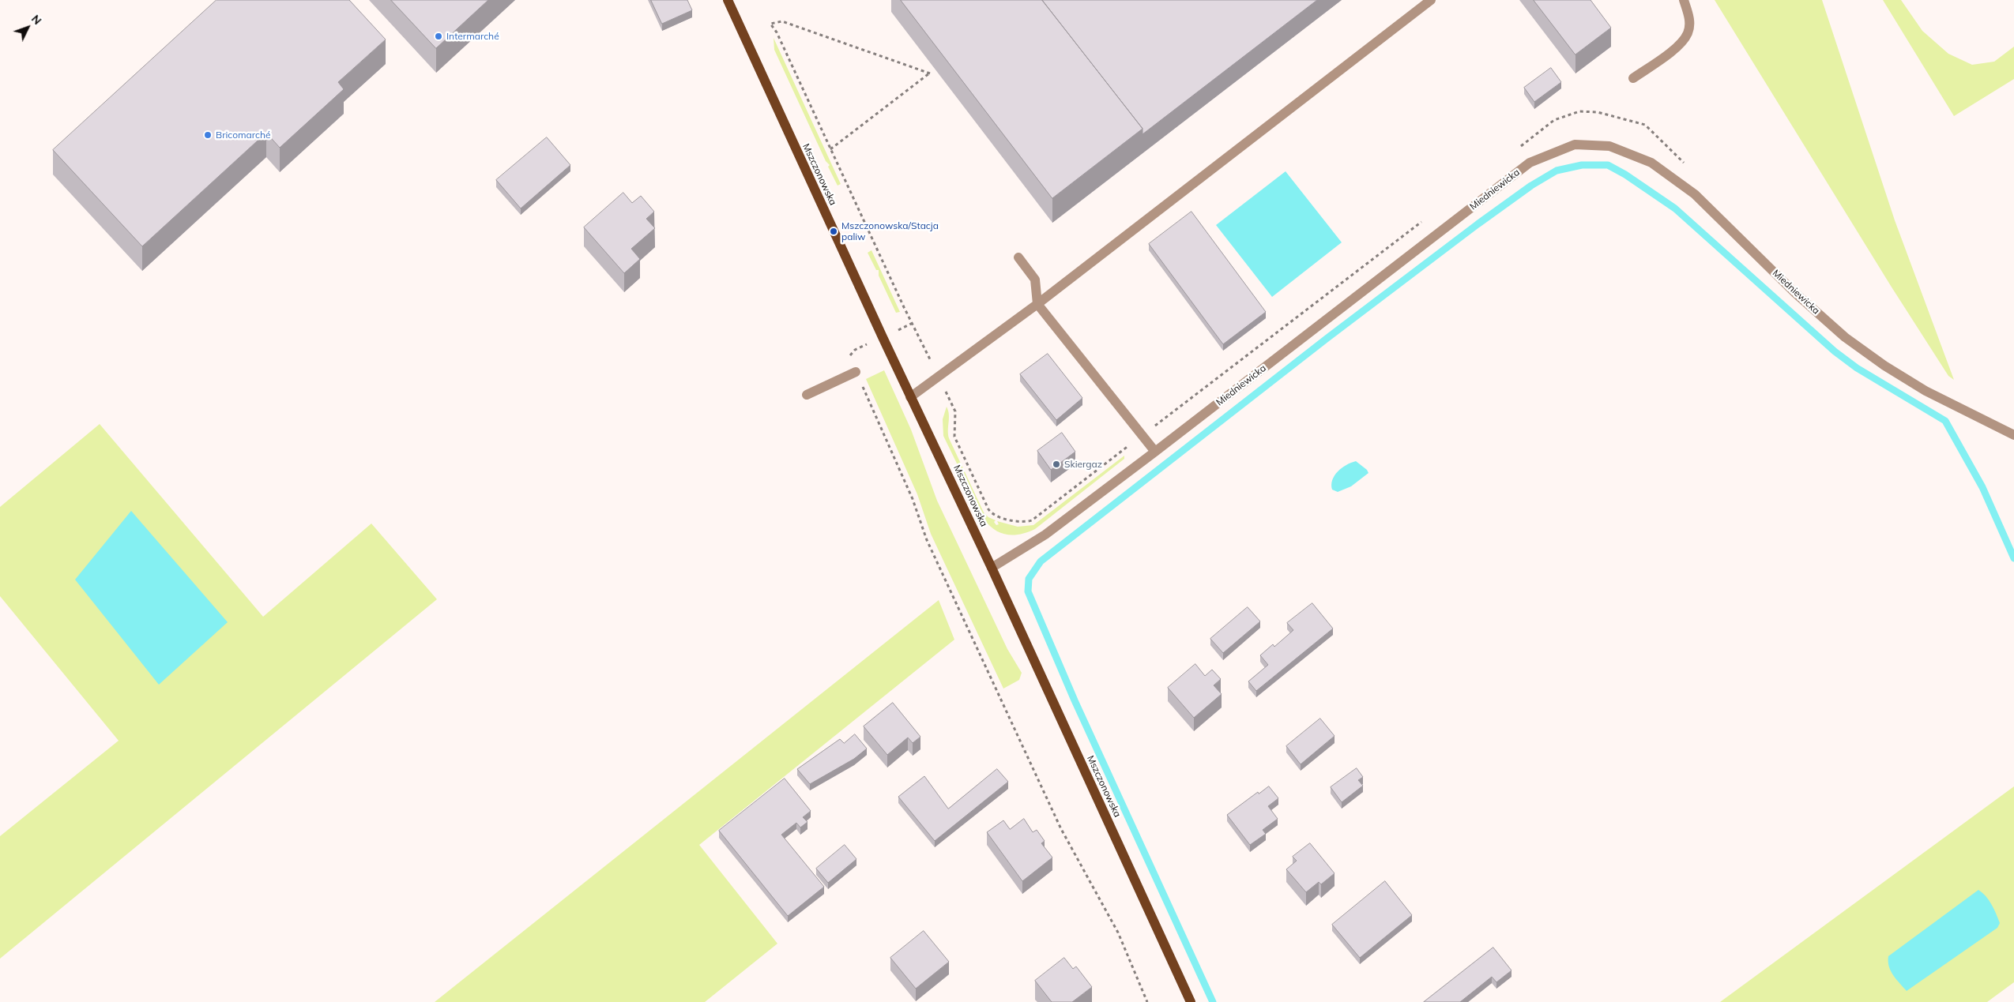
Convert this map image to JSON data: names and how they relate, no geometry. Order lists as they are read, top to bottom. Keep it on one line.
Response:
{"streets":{"main road":["Mszczonowska"],"street":["Miedniewicka"]},"crossings":[["Mszczonowska","Miedniewicka"]],"places":["Intermarché","Bricomarché","Mszczonowska/Stacja paliw","Skiergaz"],"north":"top right"}
